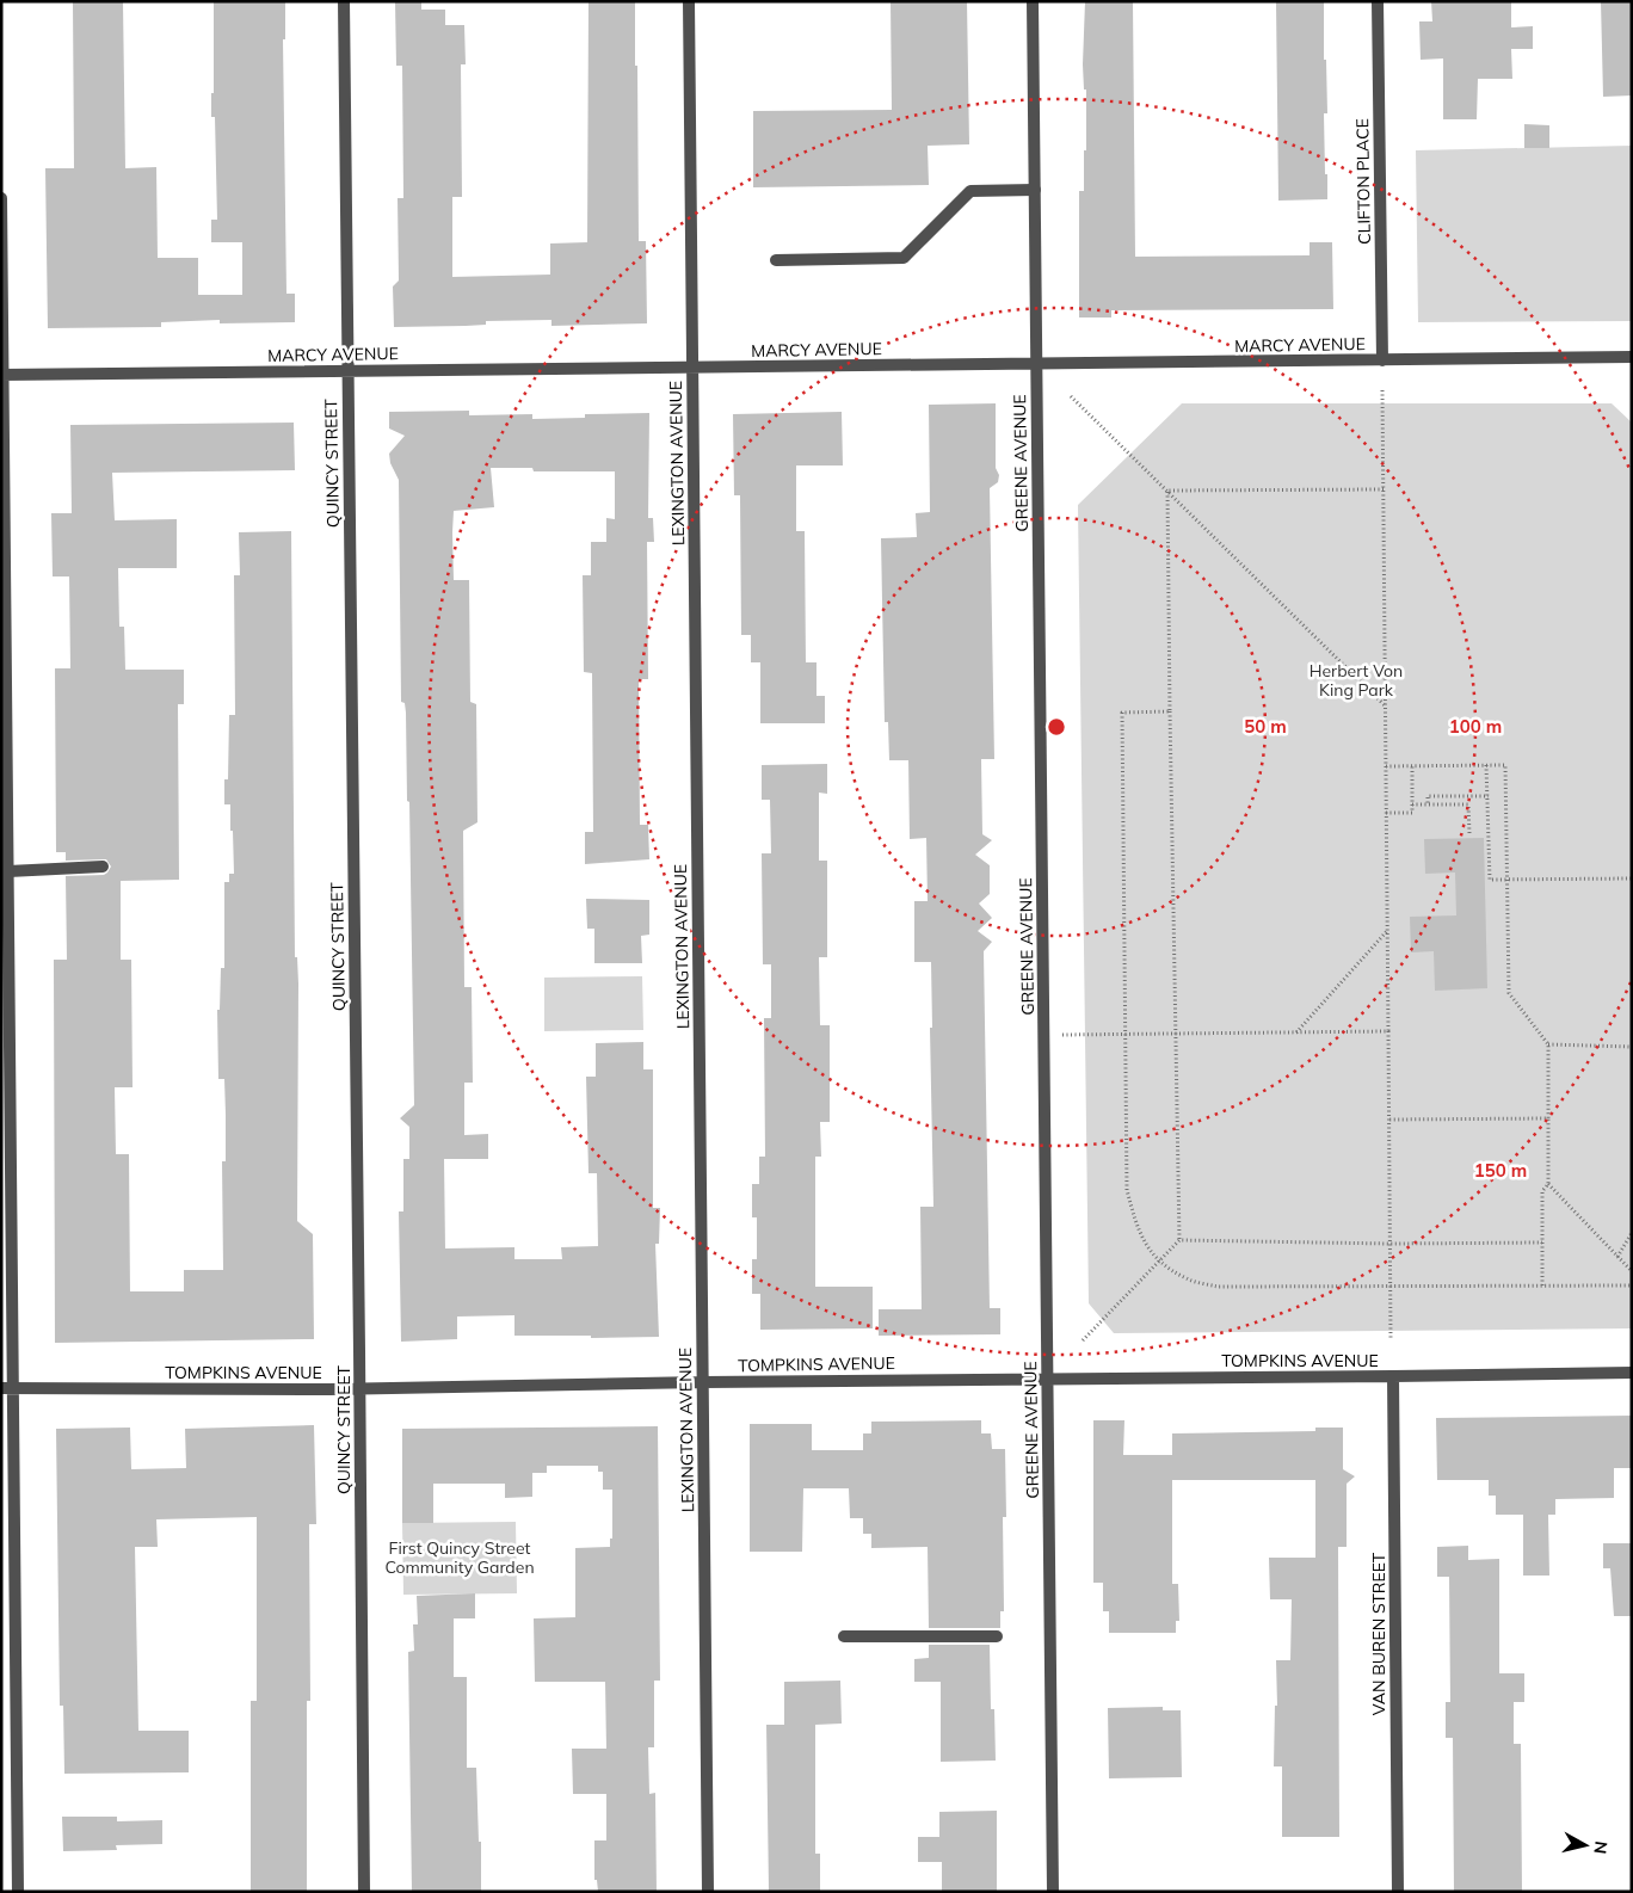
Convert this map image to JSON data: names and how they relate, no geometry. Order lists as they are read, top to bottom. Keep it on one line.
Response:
{"streets":{"street":["CLIFTON PLACE","MARCY AVENUE","QUINCY STREET","LEXINGTON AVENUE","GREENE AVENUE","TOMPKINS AVENUE","VAN BUREN STREET"]},"crossings":[["CLIFTON PLACE","MARCY AVENUE"],["MARCY AVENUE","QUINCY STREET"],["MARCY AVENUE","LEXINGTON AVENUE"],["MARCY AVENUE","GREENE AVENUE"],["QUINCY STREET","TOMPKINS AVENUE"],["LEXINGTON AVENUE","TOMPKINS AVENUE"],["GREENE AVENUE","TOMPKINS AVENUE"],["TOMPKINS AVENUE","VAN BUREN STREET"]],"parks":["Herbert Von King Park","First Quincy Street Community Garden"],"north":"right","rings":["50 m","100 m","150 m"]}
